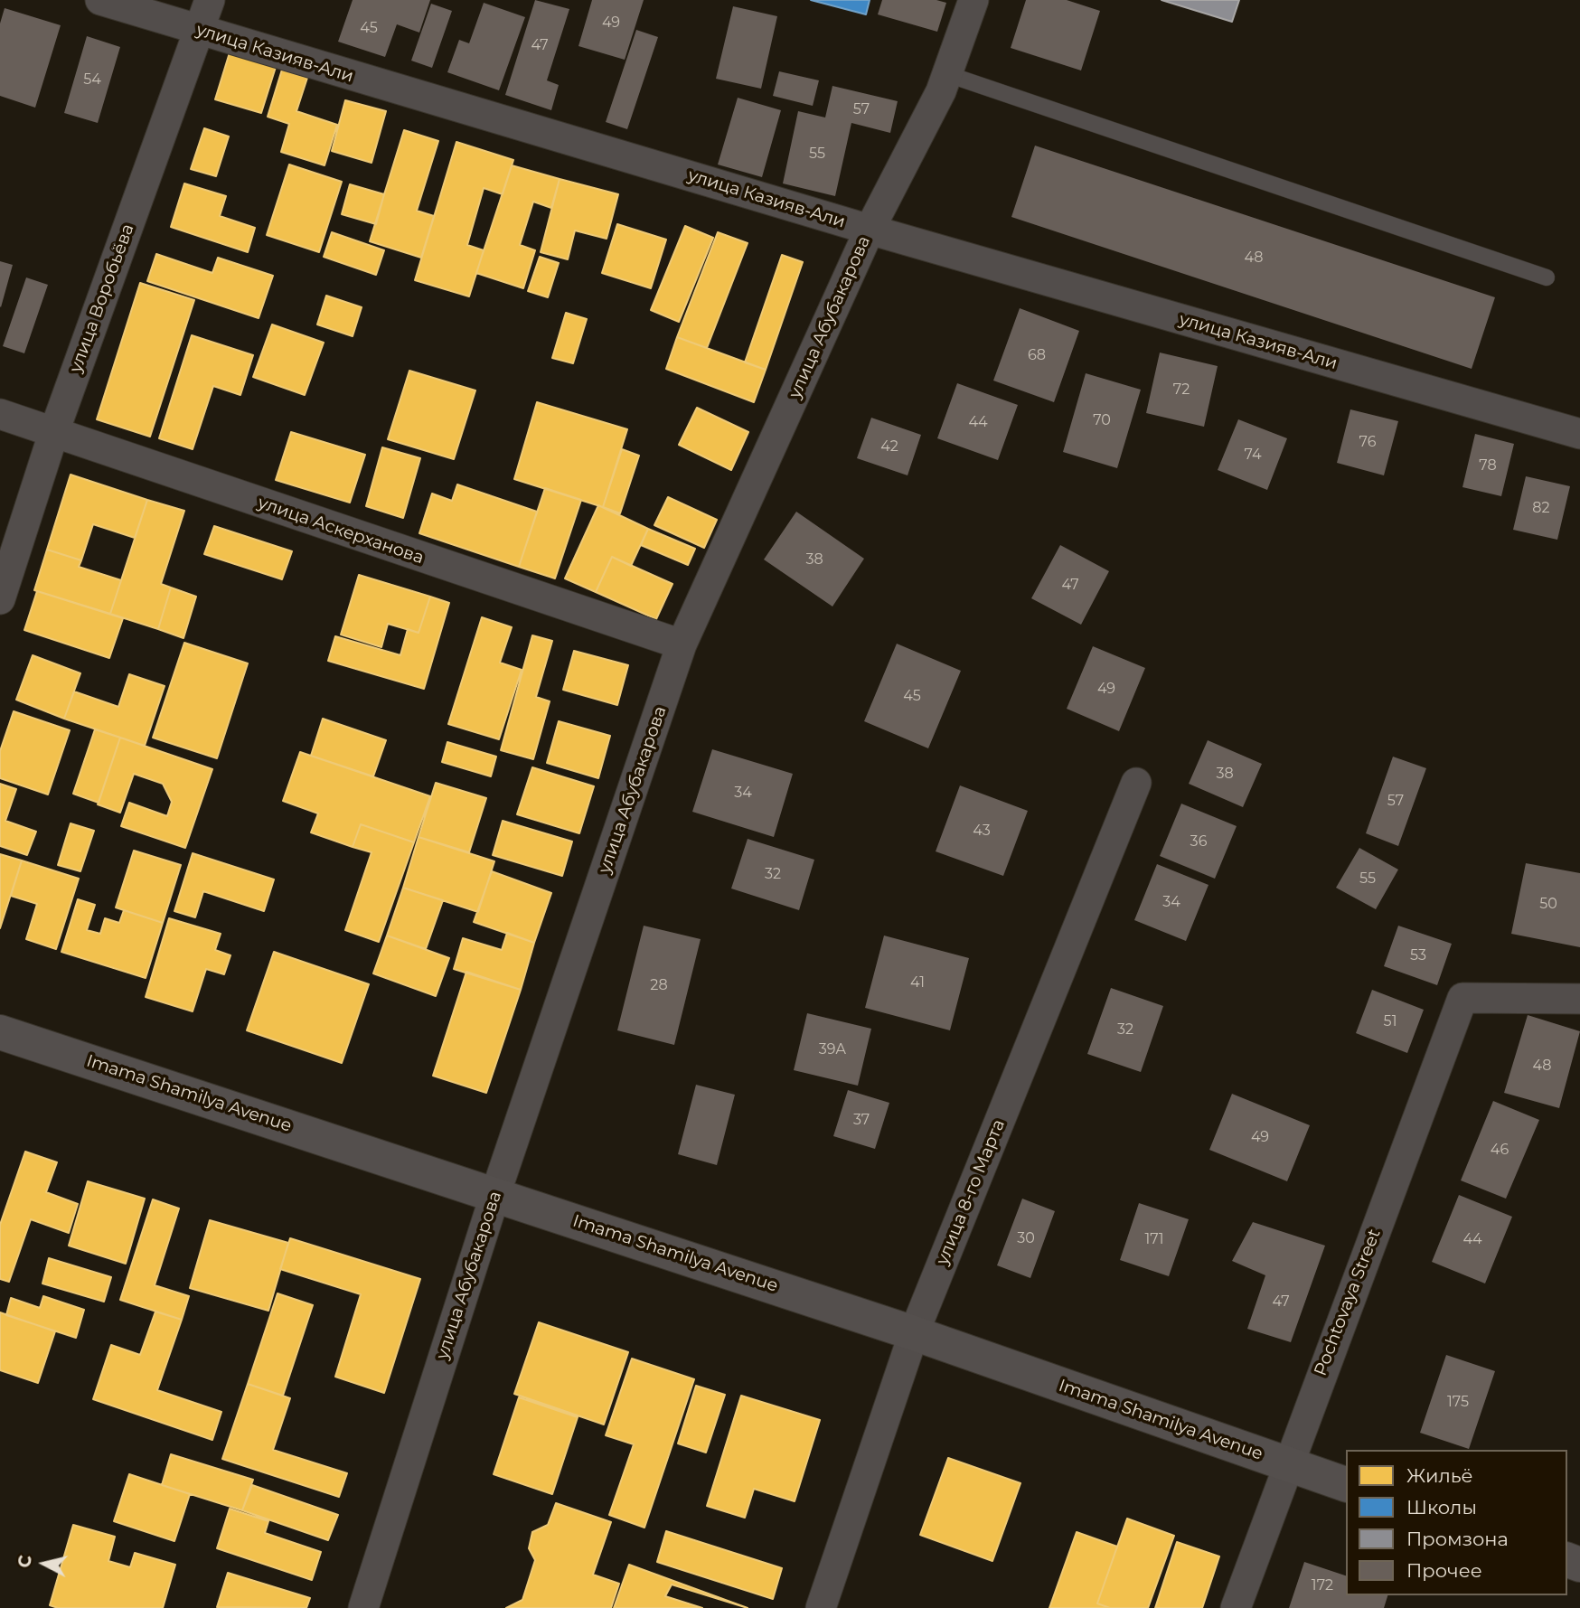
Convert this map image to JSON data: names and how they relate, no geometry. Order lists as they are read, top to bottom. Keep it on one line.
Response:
{"streets":{"main road":["Imama Shamilya Avenue"],"street":["улица Казияв-Али","улица Воробьёва","улица Абубакарова","улица Аскерханова","улица 8-го Марта","Pochtovaya Street"]},"crossings":[["улица Казияв-Али","улица Воробьёва"],["улица Казияв-Али","улица Абубакарова"],["улица Воробьёва","улица Аскерханова"],["улица Абубакарова","улица Аскерханова"],["улица Абубакарова","Imama Shamilya Avenue"],["Imama Shamilya Avenue","улица 8-го Марта"],["Imama Shamilya Avenue","Pochtovaya Street"]],"house_numbers":["49","45","47","54","57","55","48","68","72","70","44","76","42","74","78","82","38","47","49","45","38","34","57","43","36","32","55","34","50","53","41","28","51","32","39А","48","37","49","46","30","171","44","47","175","172"],"legend":["Жильё","Школы","Промзона","Прочее"],"north":"left"}
